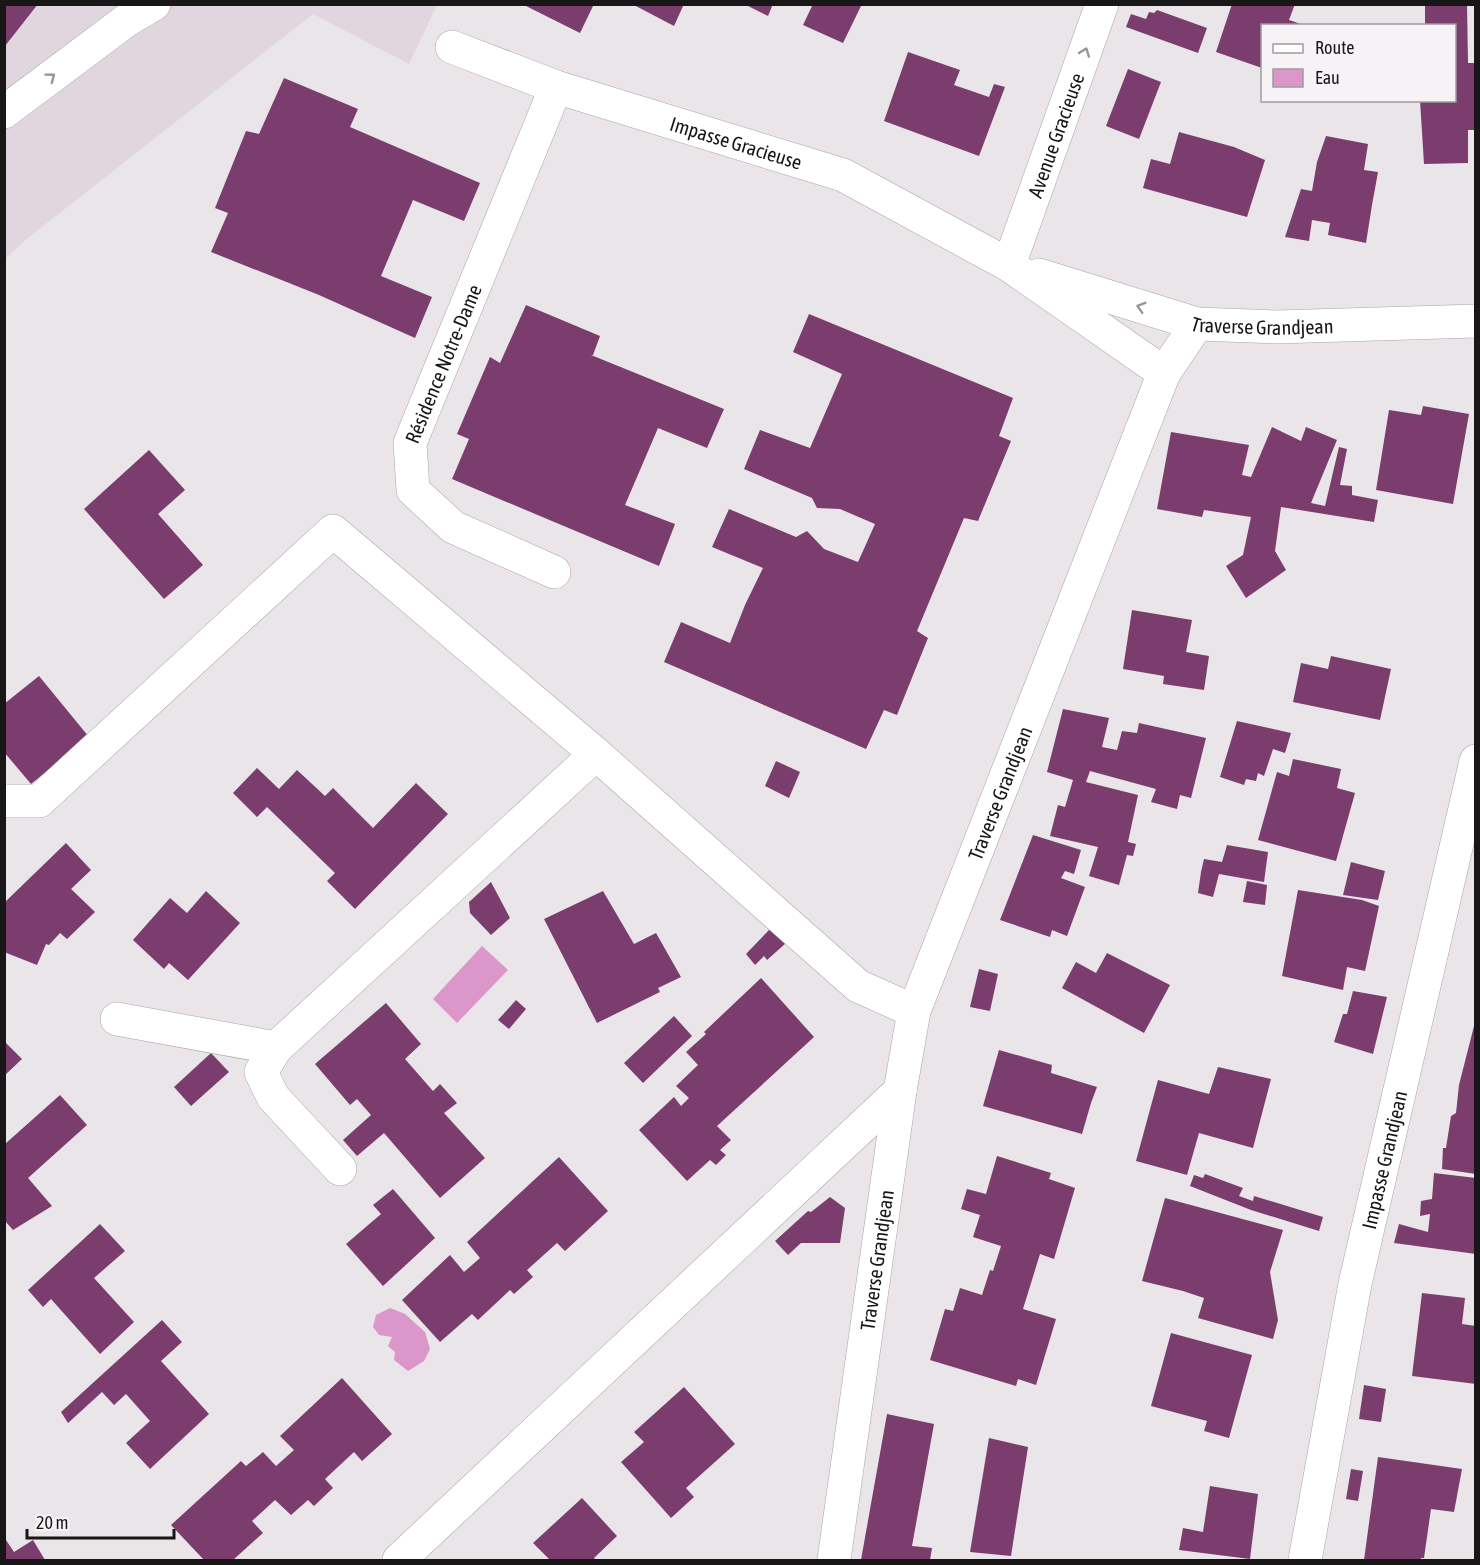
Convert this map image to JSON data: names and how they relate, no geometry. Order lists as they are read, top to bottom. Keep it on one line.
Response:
{"streets":{"street":["Avenue Gracieuse","Impasse Gracieuse","Traverse Grandjean","Résidence Notre-Dame","Impasse Grandjean"]},"crossings":[["Avenue Gracieuse","Impasse Gracieuse"],["Impasse Gracieuse","Traverse Grandjean"],["Impasse Gracieuse","Résidence Notre-Dame"]],"one_way":["Avenue Gracieuse"],"legend":["Route","Eau"],"scale_bar":"20 m"}
